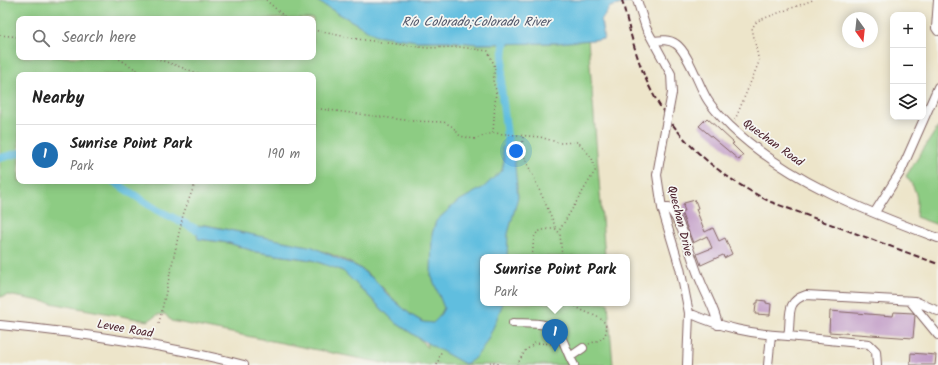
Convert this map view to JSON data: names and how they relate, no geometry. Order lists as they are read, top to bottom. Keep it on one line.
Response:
{"streets":{"street":["Quechan Road","Quechan Drive","Levee Road"]},"crossings":[["Quechan Road","Quechan Drive"]],"water":["Río Colorado;Colorado River"],"north":"bottom","page":{"map_buttons":["+","−"],"search":"Search here","heading":"Nearby","list":[{"mark":"1","name":"Sunrise Point Park","note":"Park","value":"190 m"}],"popup":["Sunrise Point Park","Park"],"pins":"1"}}
